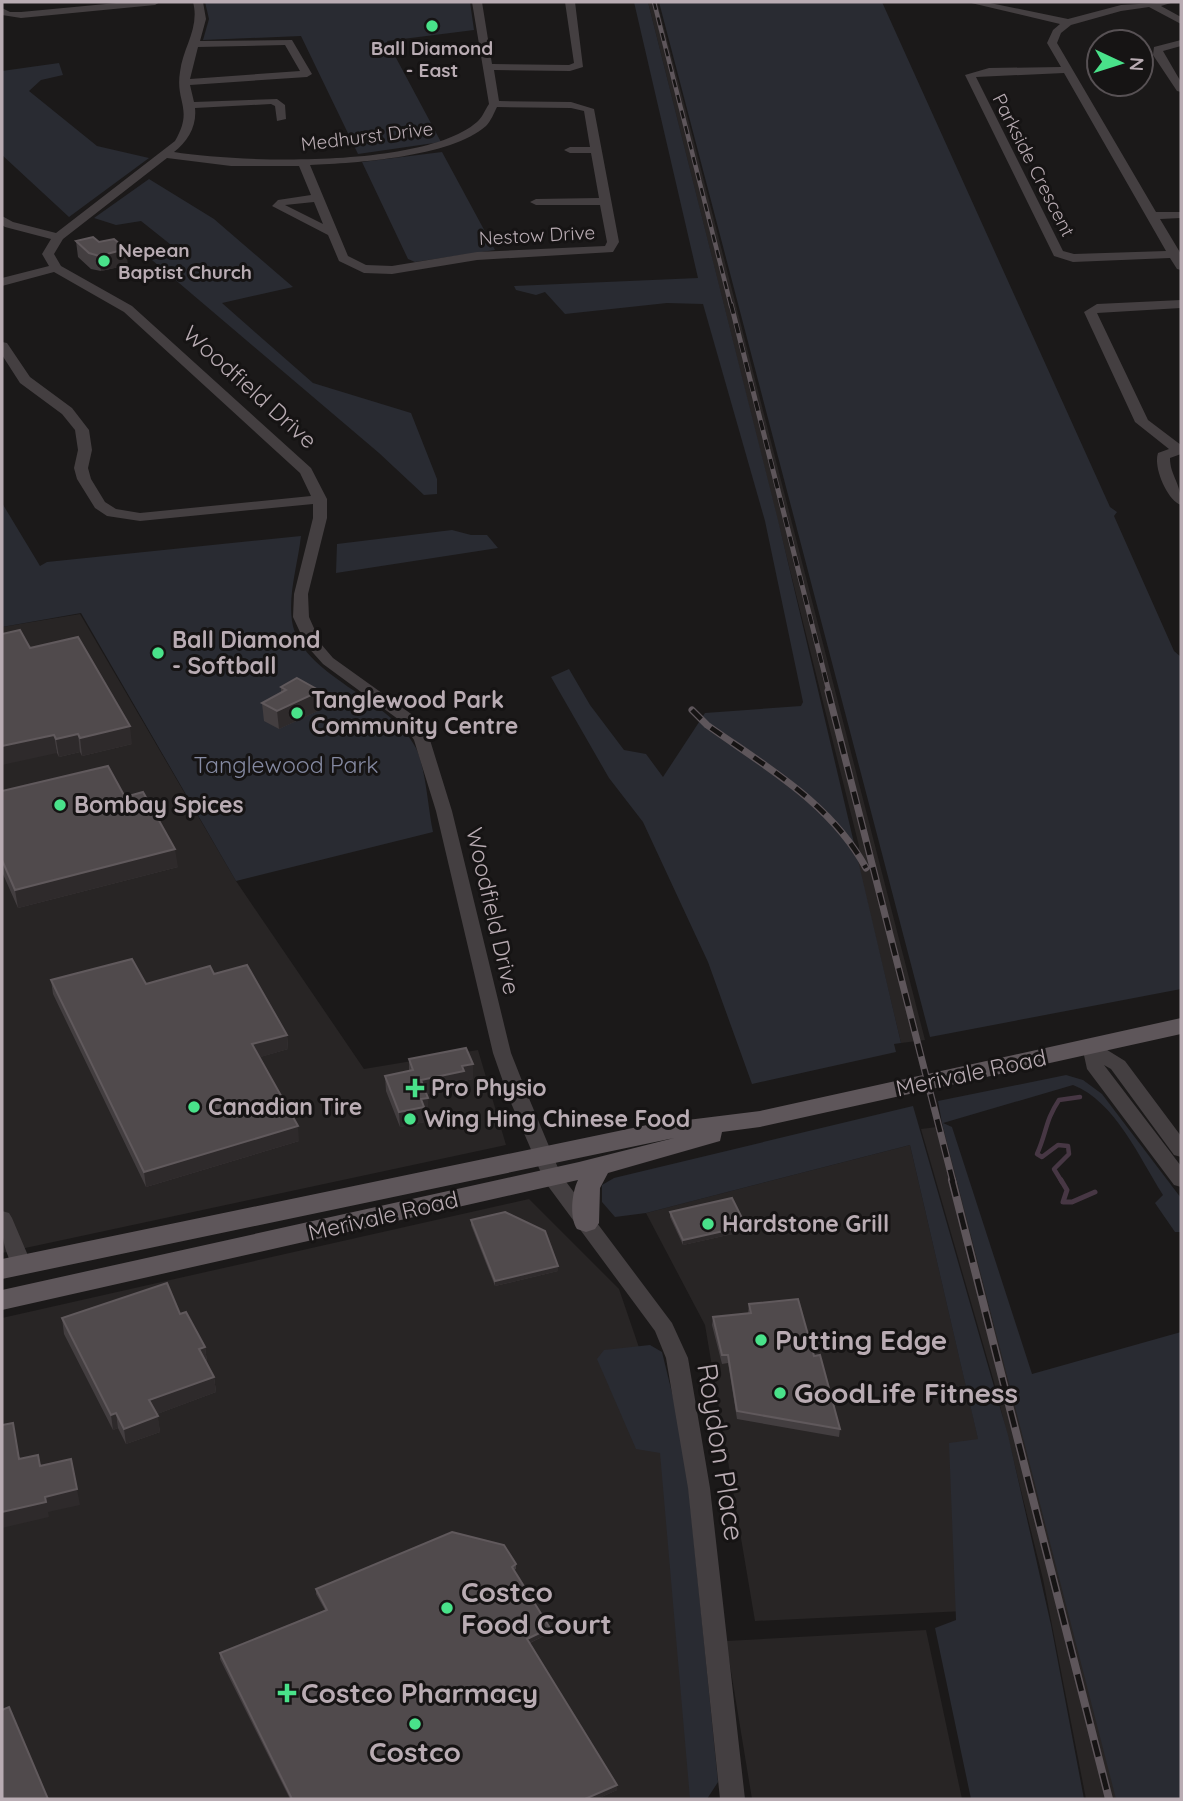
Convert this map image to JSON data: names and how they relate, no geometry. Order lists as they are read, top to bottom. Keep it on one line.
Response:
{"streets":{"main road":["Merivale Road"],"street":["Medhurst Drive","Parkside Crescent","Nestow Drive","Woodfield Drive","Roydon Place"]},"crossings":[["Medhurst Drive","Nestow Drive"],["Woodfield Drive","Merivale Road"],["Woodfield Drive","Roydon Place"],["Merivale Road","Roydon Place"]],"parks":["Tanglewood Park"],"places":{"other":["Ball Diamond - East","Nepean Baptist Church","Ball Diamond - Softball","Tanglewood Park Community Centre","Bombay Spices","Canadian Tire","Wing Hing Chinese Food","Hardstone Grill","Putting Edge","GoodLife Fitness","Costco Food Court","Costco"],"health":["Pro Physio","Costco Pharmacy"]},"north":"right"}
